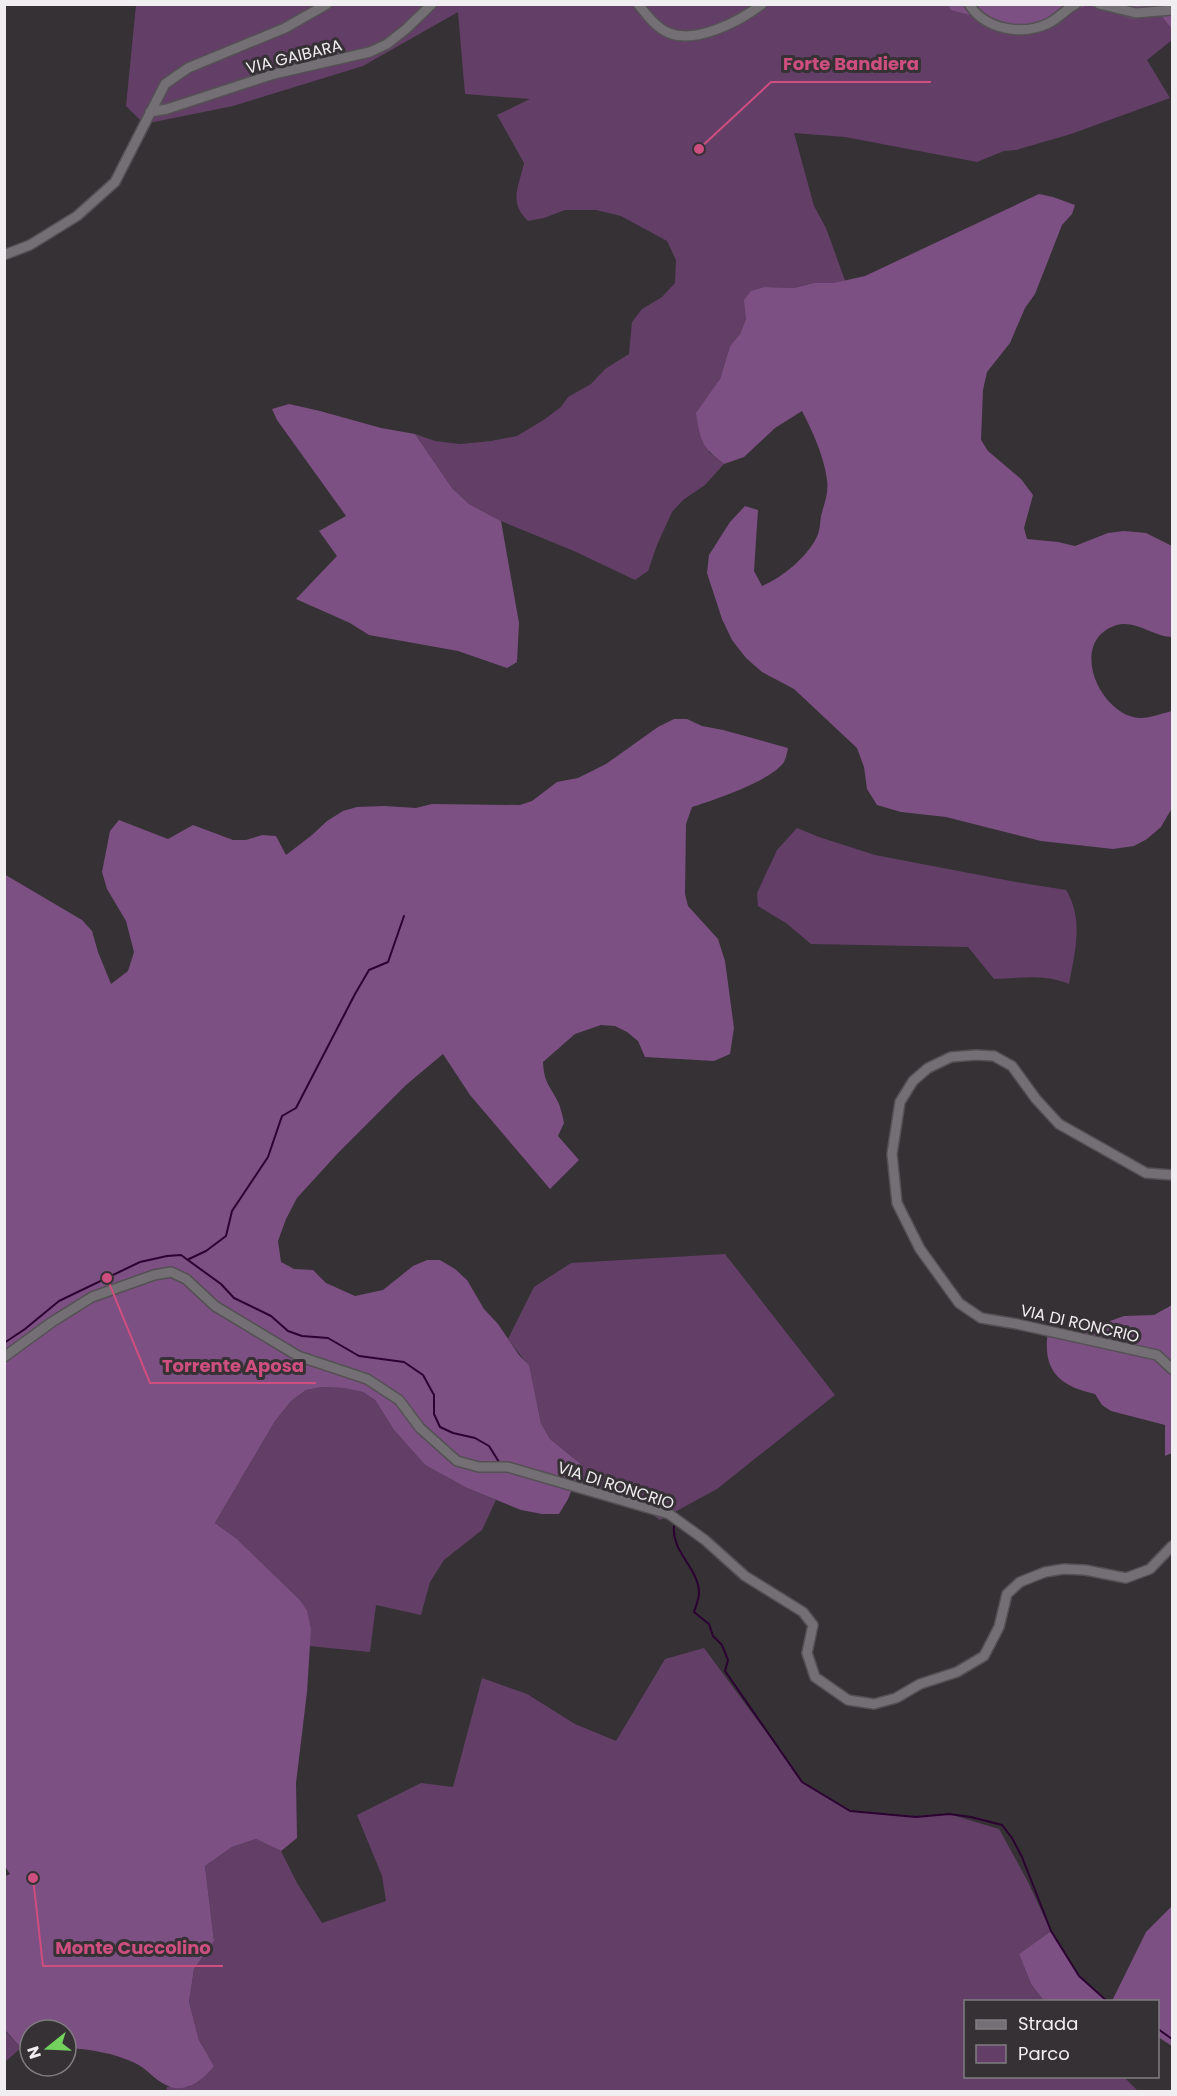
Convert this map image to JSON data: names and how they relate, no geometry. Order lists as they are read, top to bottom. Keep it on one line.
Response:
{"streets":{"street":["VIA GAIBARA","VIA DI RONCRIO"]},"places":["Forte Bandiera","Torrente Aposa","Monte Cuccolino"],"legend":["Strada","Parco"],"north":"left"}
